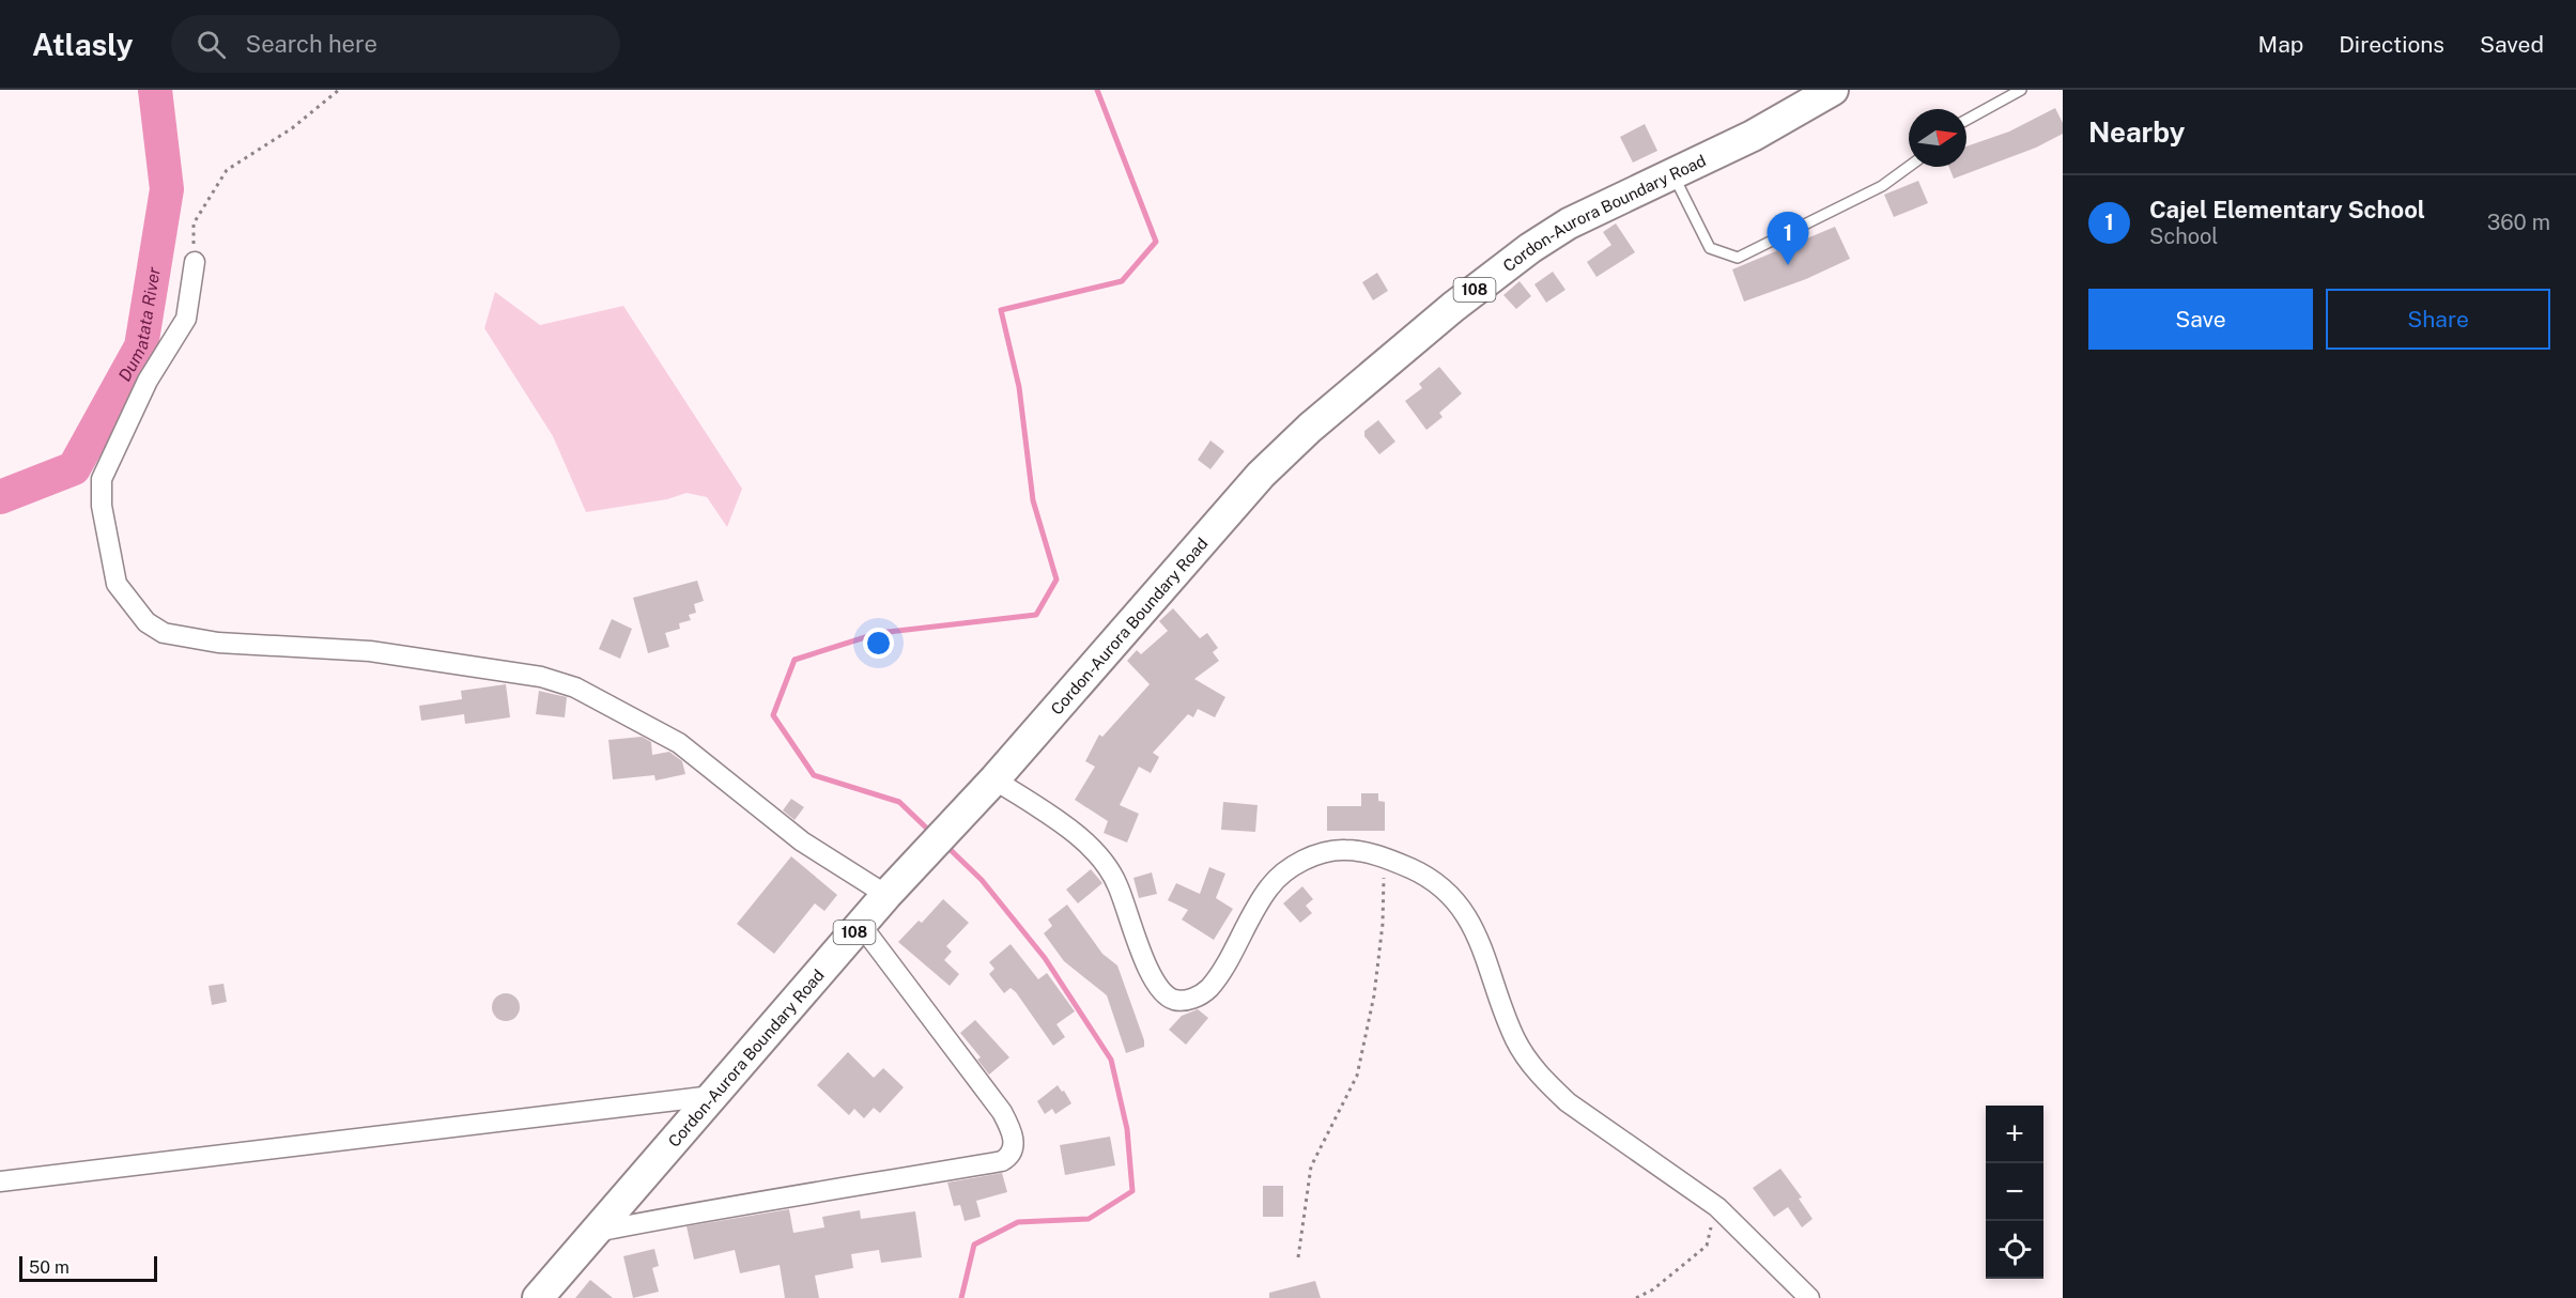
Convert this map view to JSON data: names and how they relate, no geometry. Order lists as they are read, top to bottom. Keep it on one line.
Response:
{"streets":{"main road":["Cordon-Aurora Boundary Road","108"]},"water":["Dumatata River"],"scale_bar":"50 m","north":"right","page":{"header":"Atlasly","search":"Search here","nav":["Map","Directions","Saved"],"heading":"Nearby","list":[{"mark":"1","name":"Cajel Elementary School","note":"School","value":"360 m"}],"pins":"1","buttons":["Save","Share"],"map_buttons":["+","−"],"scale":"50 m"}}
